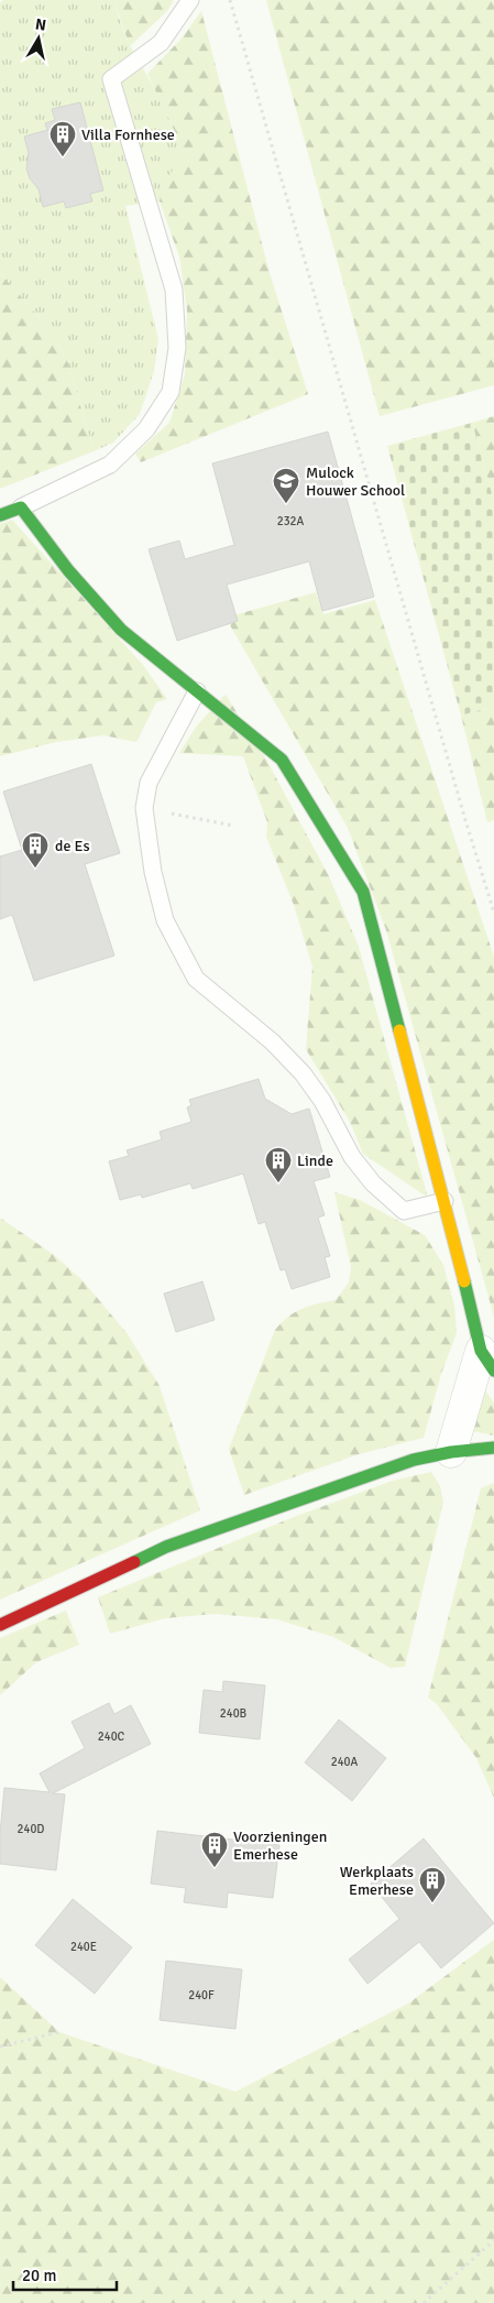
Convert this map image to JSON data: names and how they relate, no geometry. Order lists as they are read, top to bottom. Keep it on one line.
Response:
{"places":{"building":["Villa Fornhese","de Es","Linde","Voorzieningen Emerhese","Werkplaats Emerhese"],"school or university":["Mulock Houwer School"]},"house_numbers":["232A","240B","240C","240A","240D","240E","240F"],"scale_bar":"20 m","north":"top"}
